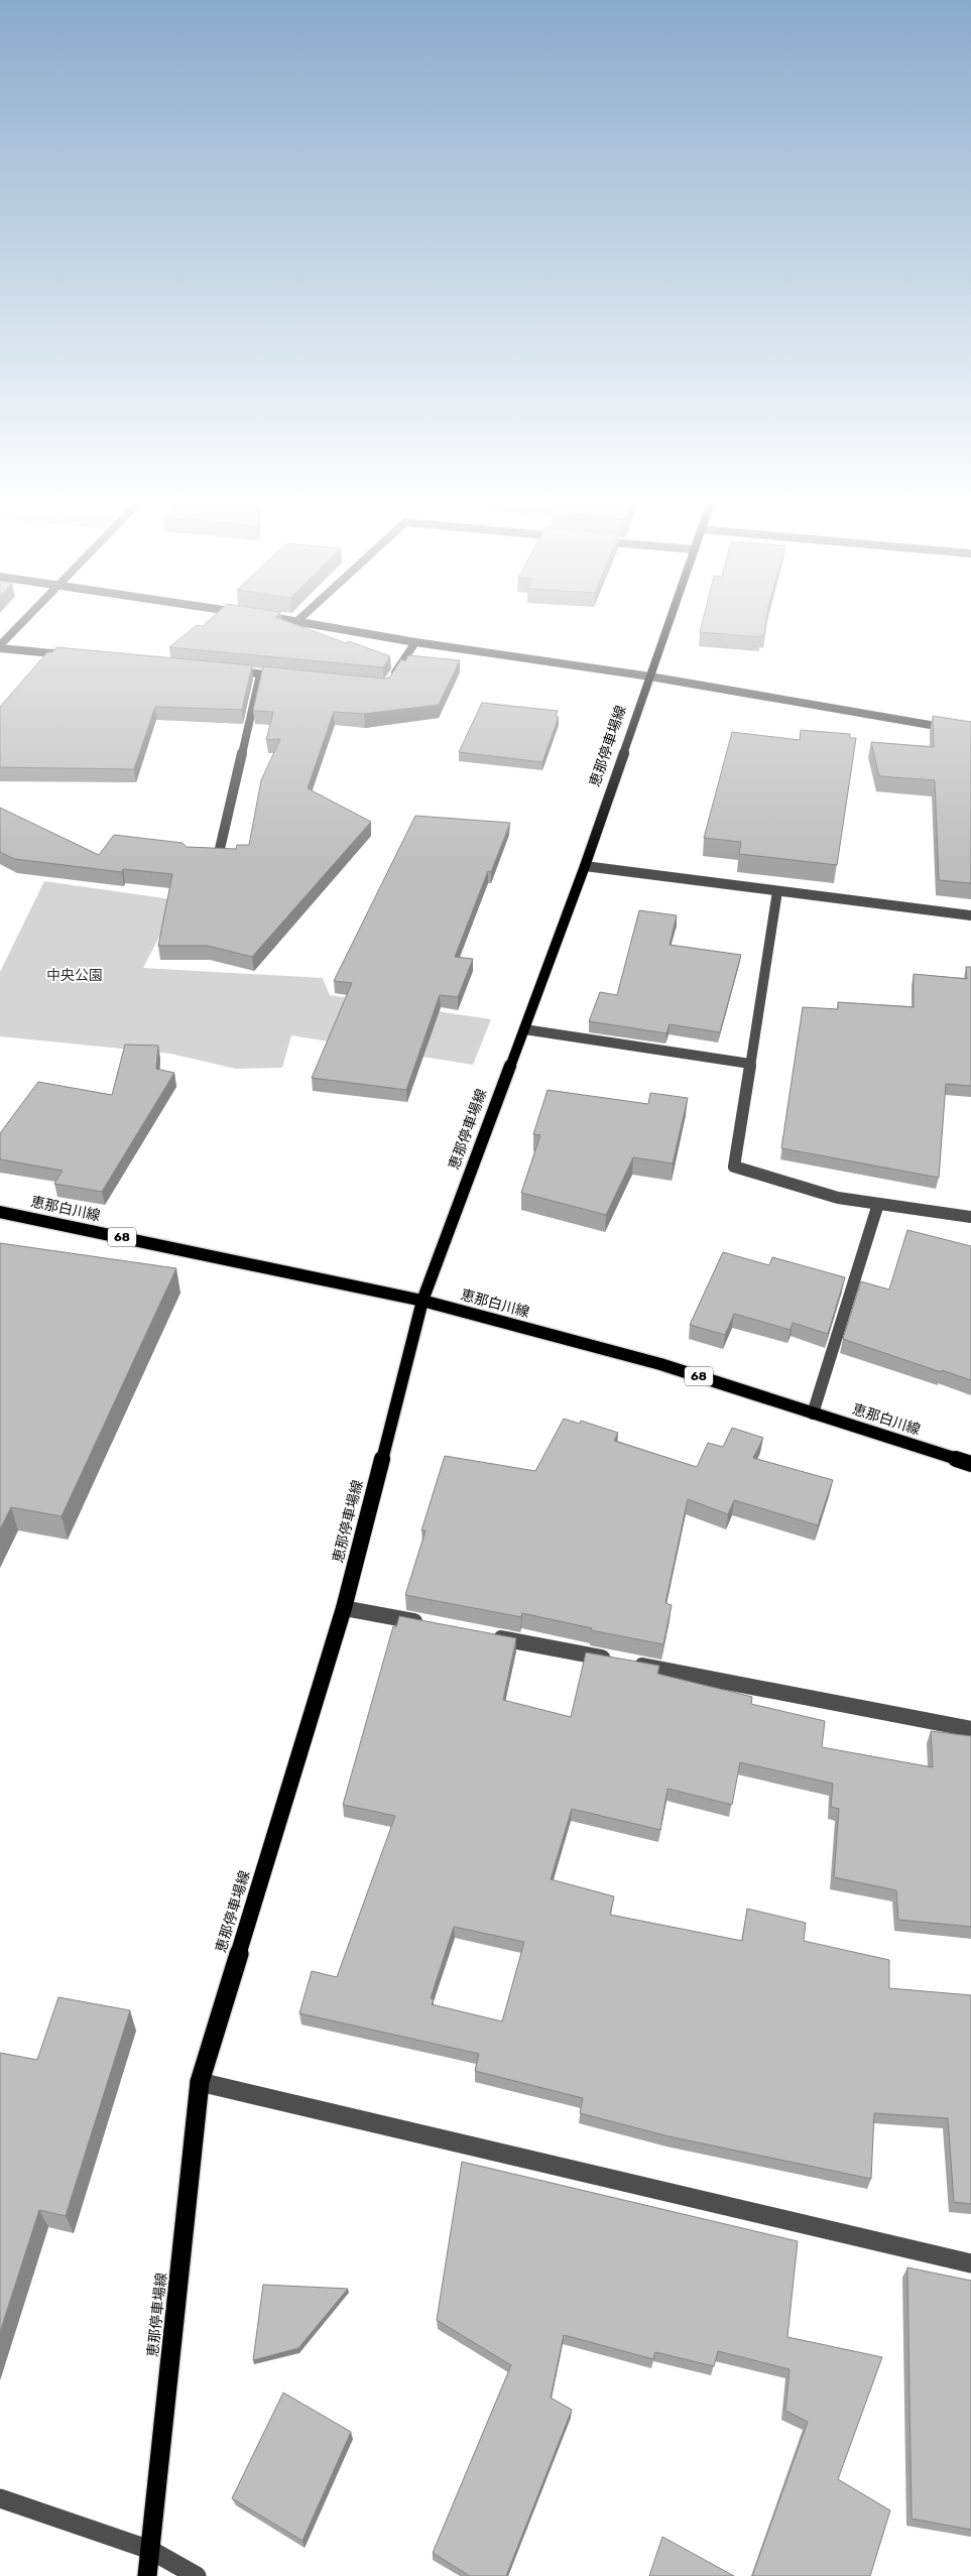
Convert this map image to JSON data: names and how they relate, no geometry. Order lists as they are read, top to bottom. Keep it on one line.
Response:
{"streets":{"main road":["恵那停車場線","恵那白川線","68"]},"crossings":[["恵那停車場線","恵那白川線"]],"parks":["中央公園"]}
